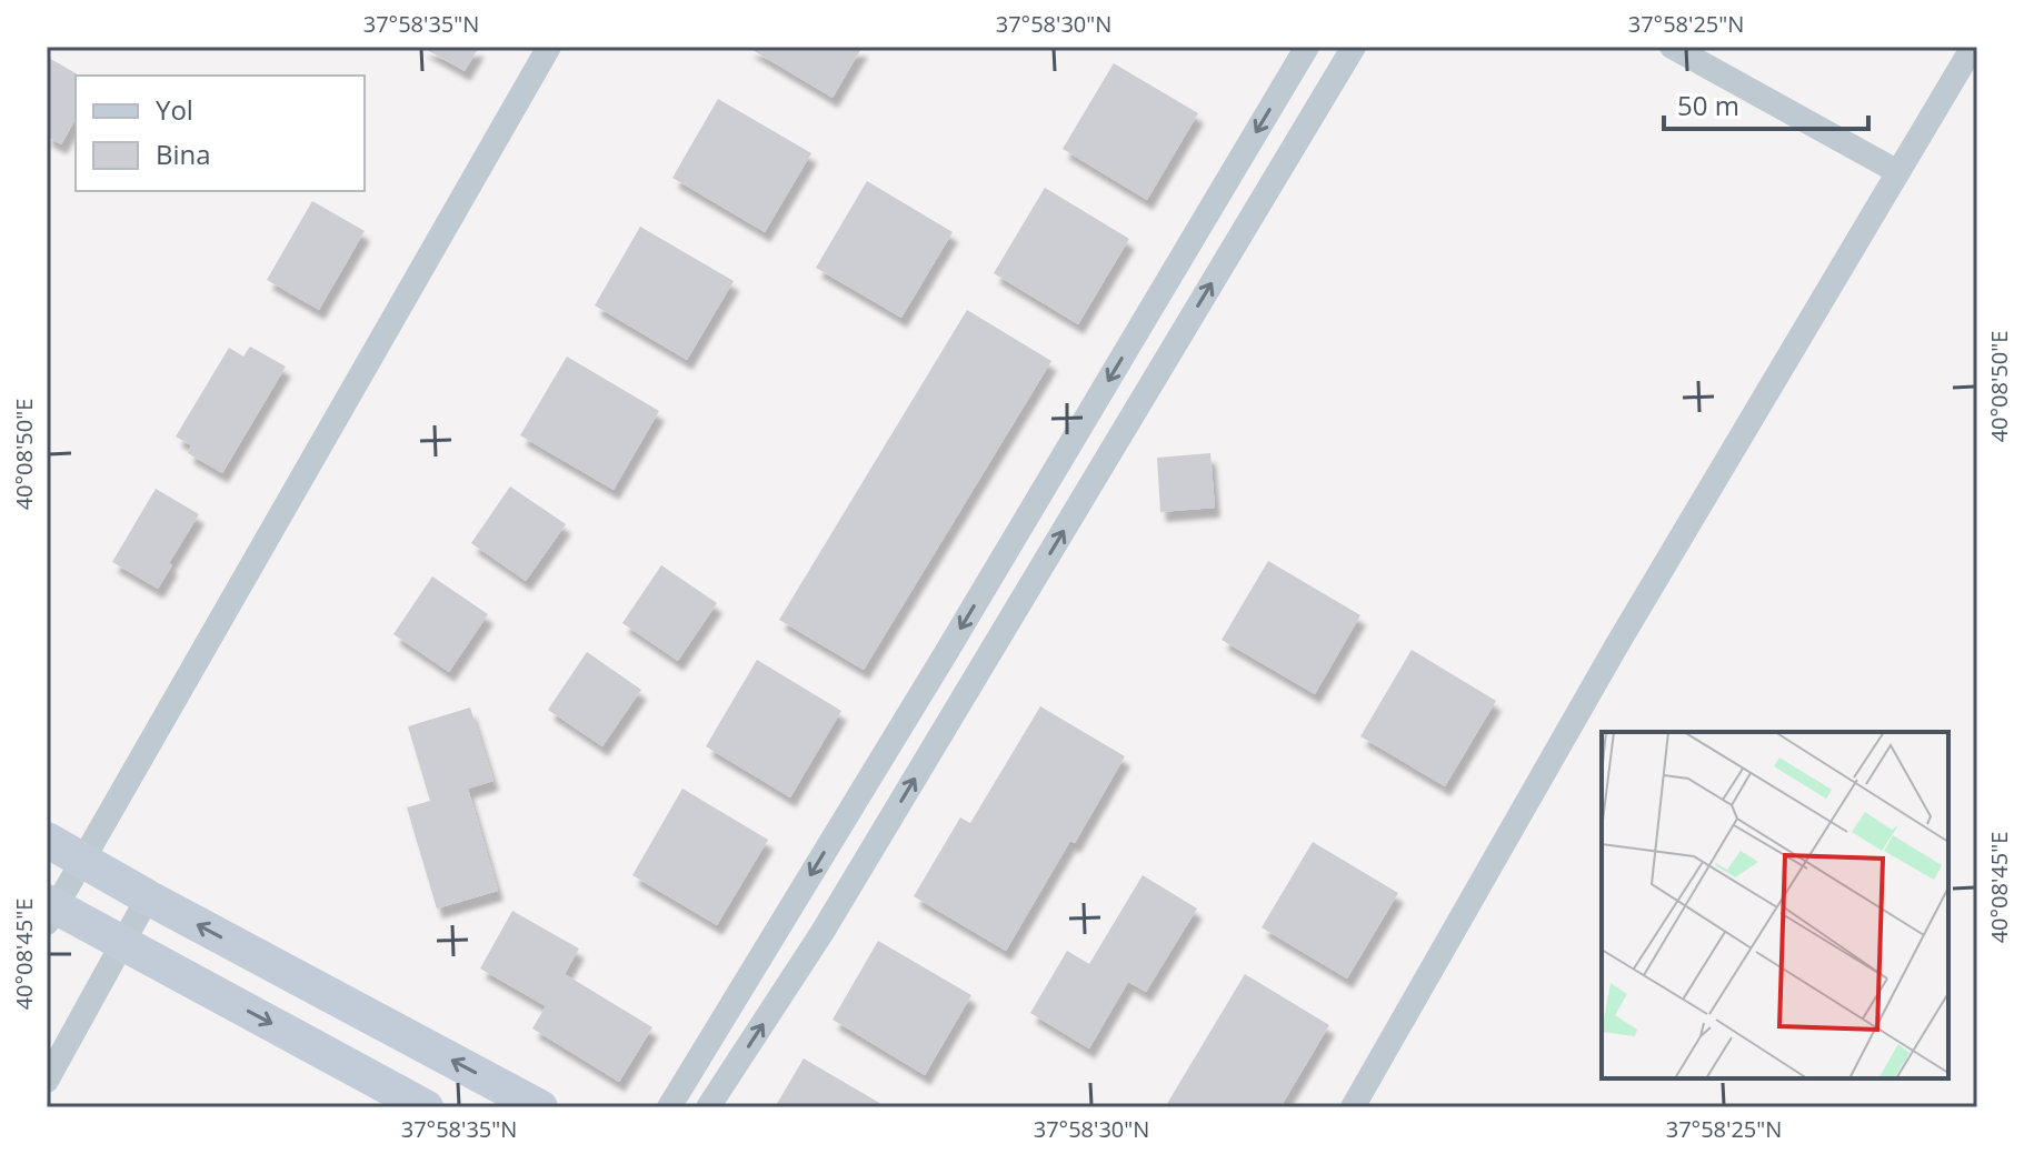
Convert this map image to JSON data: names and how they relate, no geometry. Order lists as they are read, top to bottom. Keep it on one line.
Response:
{"legend":["Yol","Bina"],"scale_bar":"50 m","coordinates":["37°58'35\"N","37°58'30\"N","37°58'25\"N","40°08'50\"E","40°08'45\"E"]}
